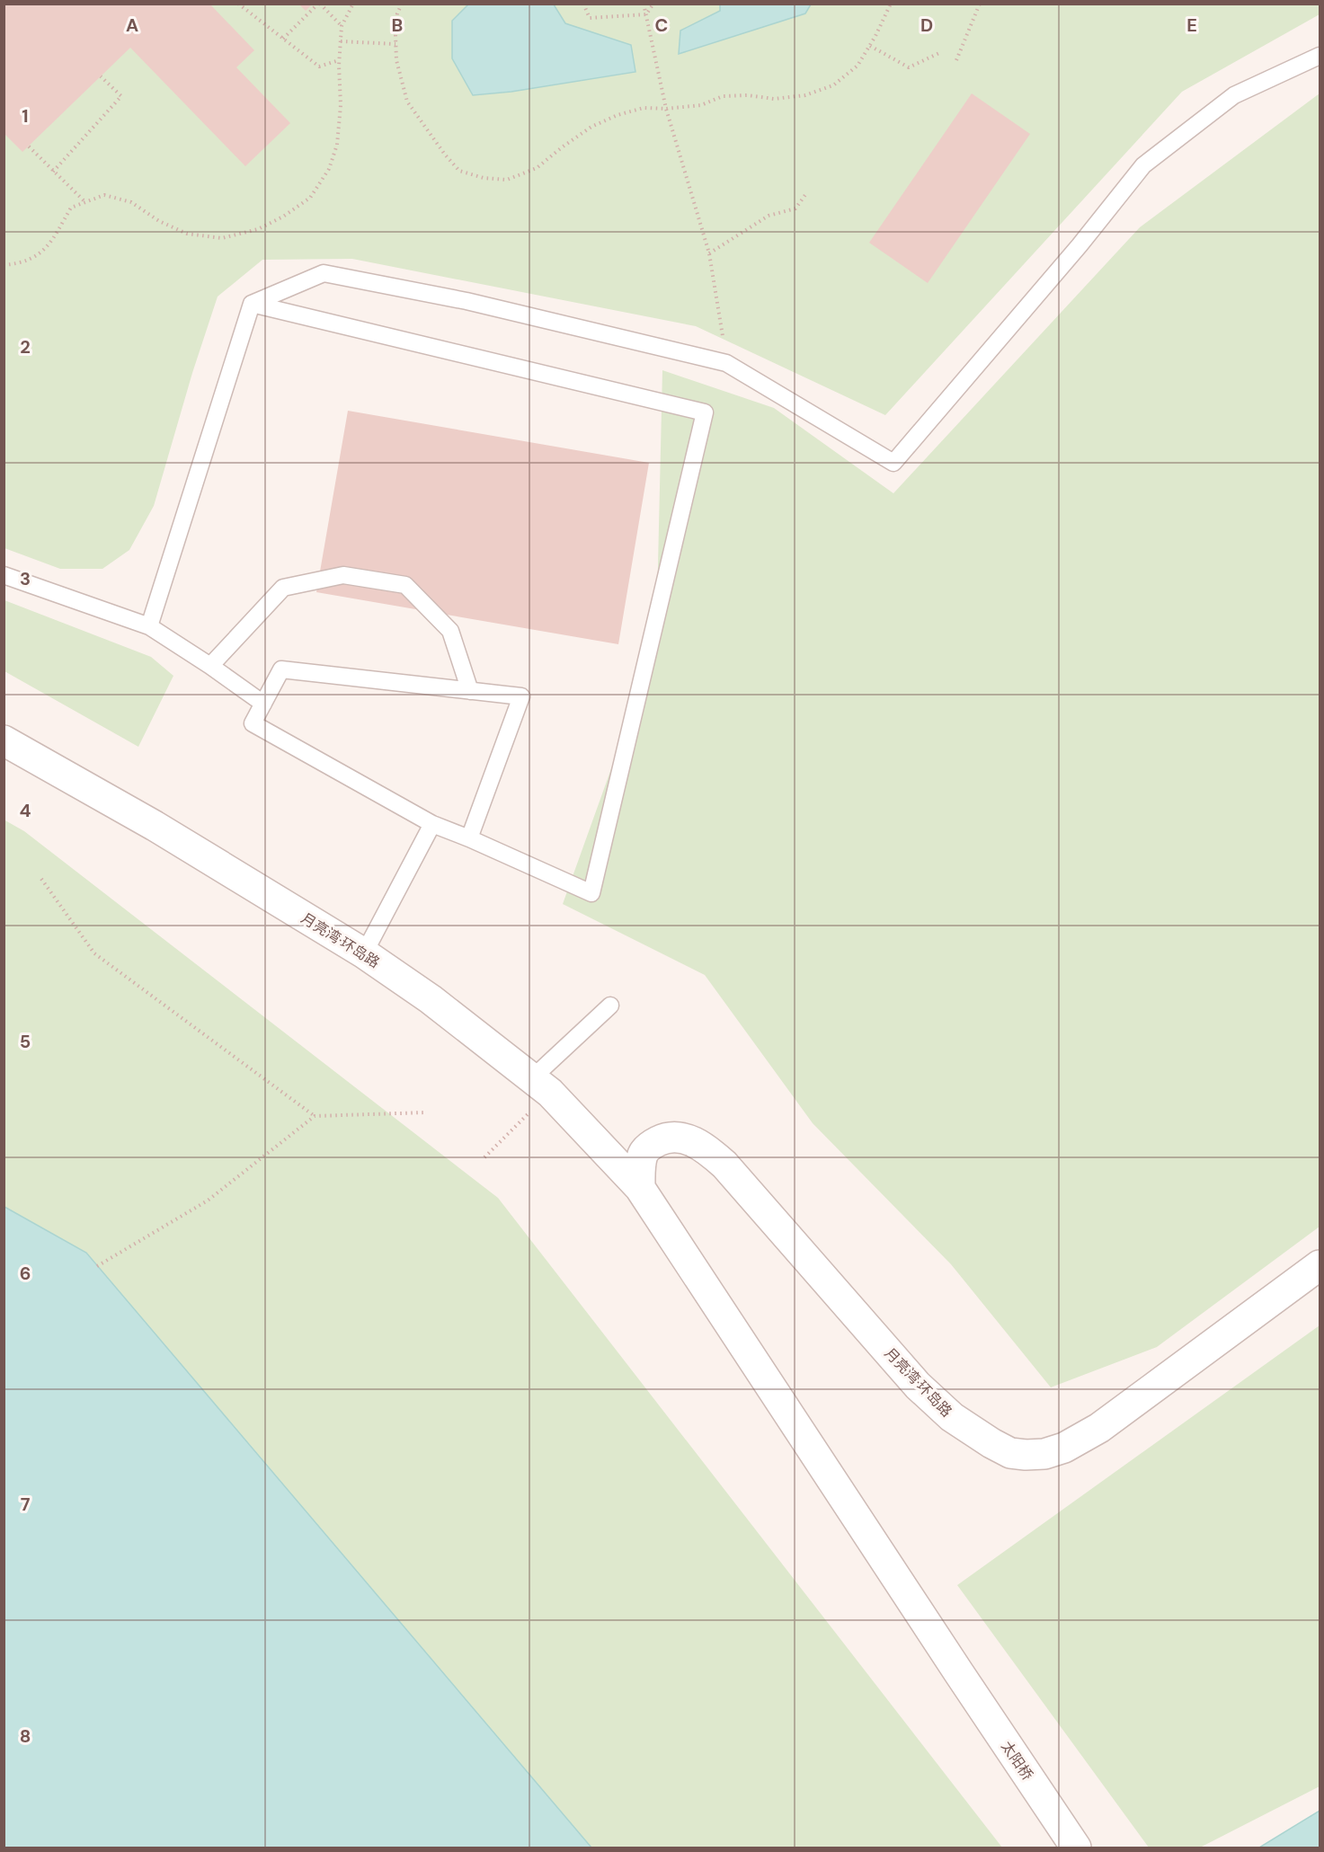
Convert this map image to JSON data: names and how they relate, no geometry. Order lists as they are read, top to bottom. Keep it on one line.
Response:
{"streets":{"street":["月亮湾·环岛路","太阳桥"]},"crossings":[["月亮湾·环岛路","太阳桥"]],"grid":{"columns":["A","B","C","D","E"],"rows":["1","2","3","4","5","6","7","8"]}}
